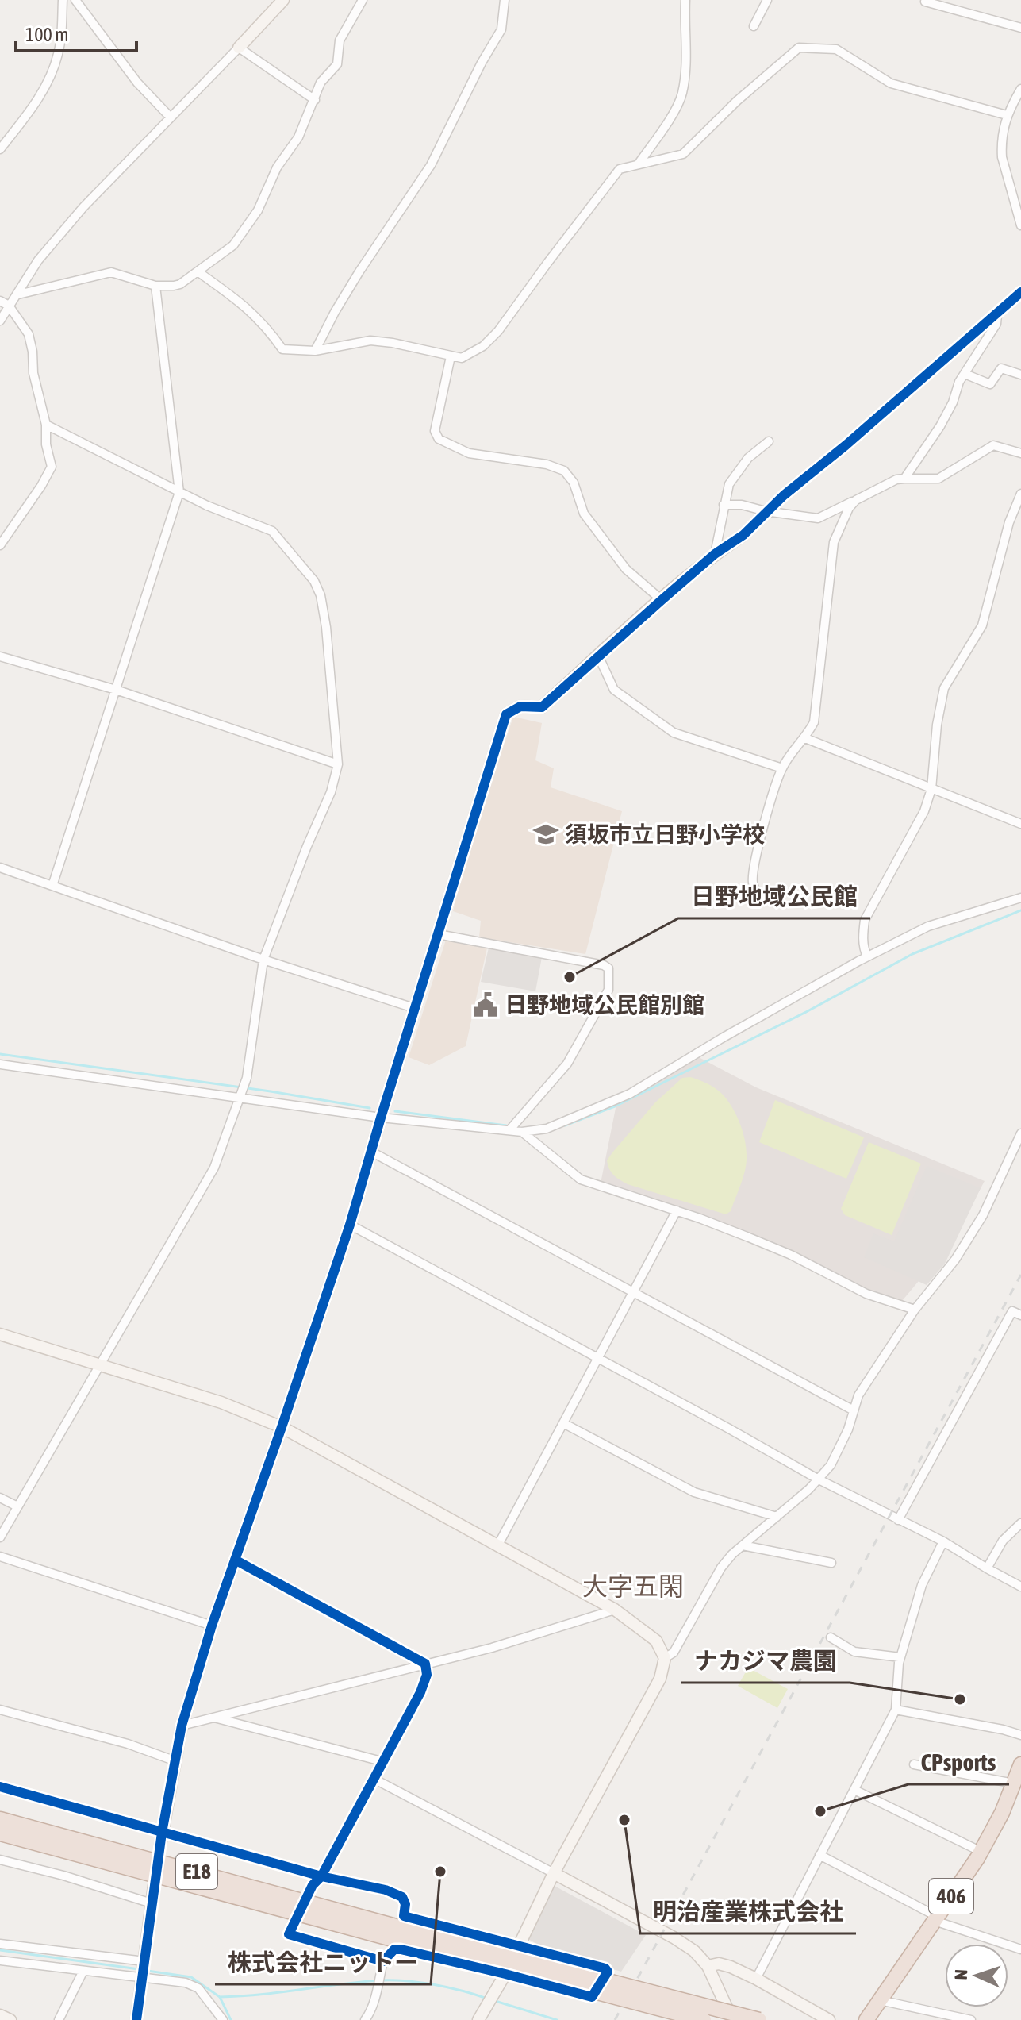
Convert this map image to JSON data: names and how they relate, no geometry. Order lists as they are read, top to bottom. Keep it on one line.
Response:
{"streets":{"highway":["E18","406"]},"districts":["大字五閑"],"places":{"school or university":["須坂市立日野小学校"],"other":["日野地域公民館","ナカジマ農園","CPsports","明治産業株式会社","株式会社ニットー"],"public building":["日野地域公民館別館"]},"scale_bar":"100 m","north":"left"}
